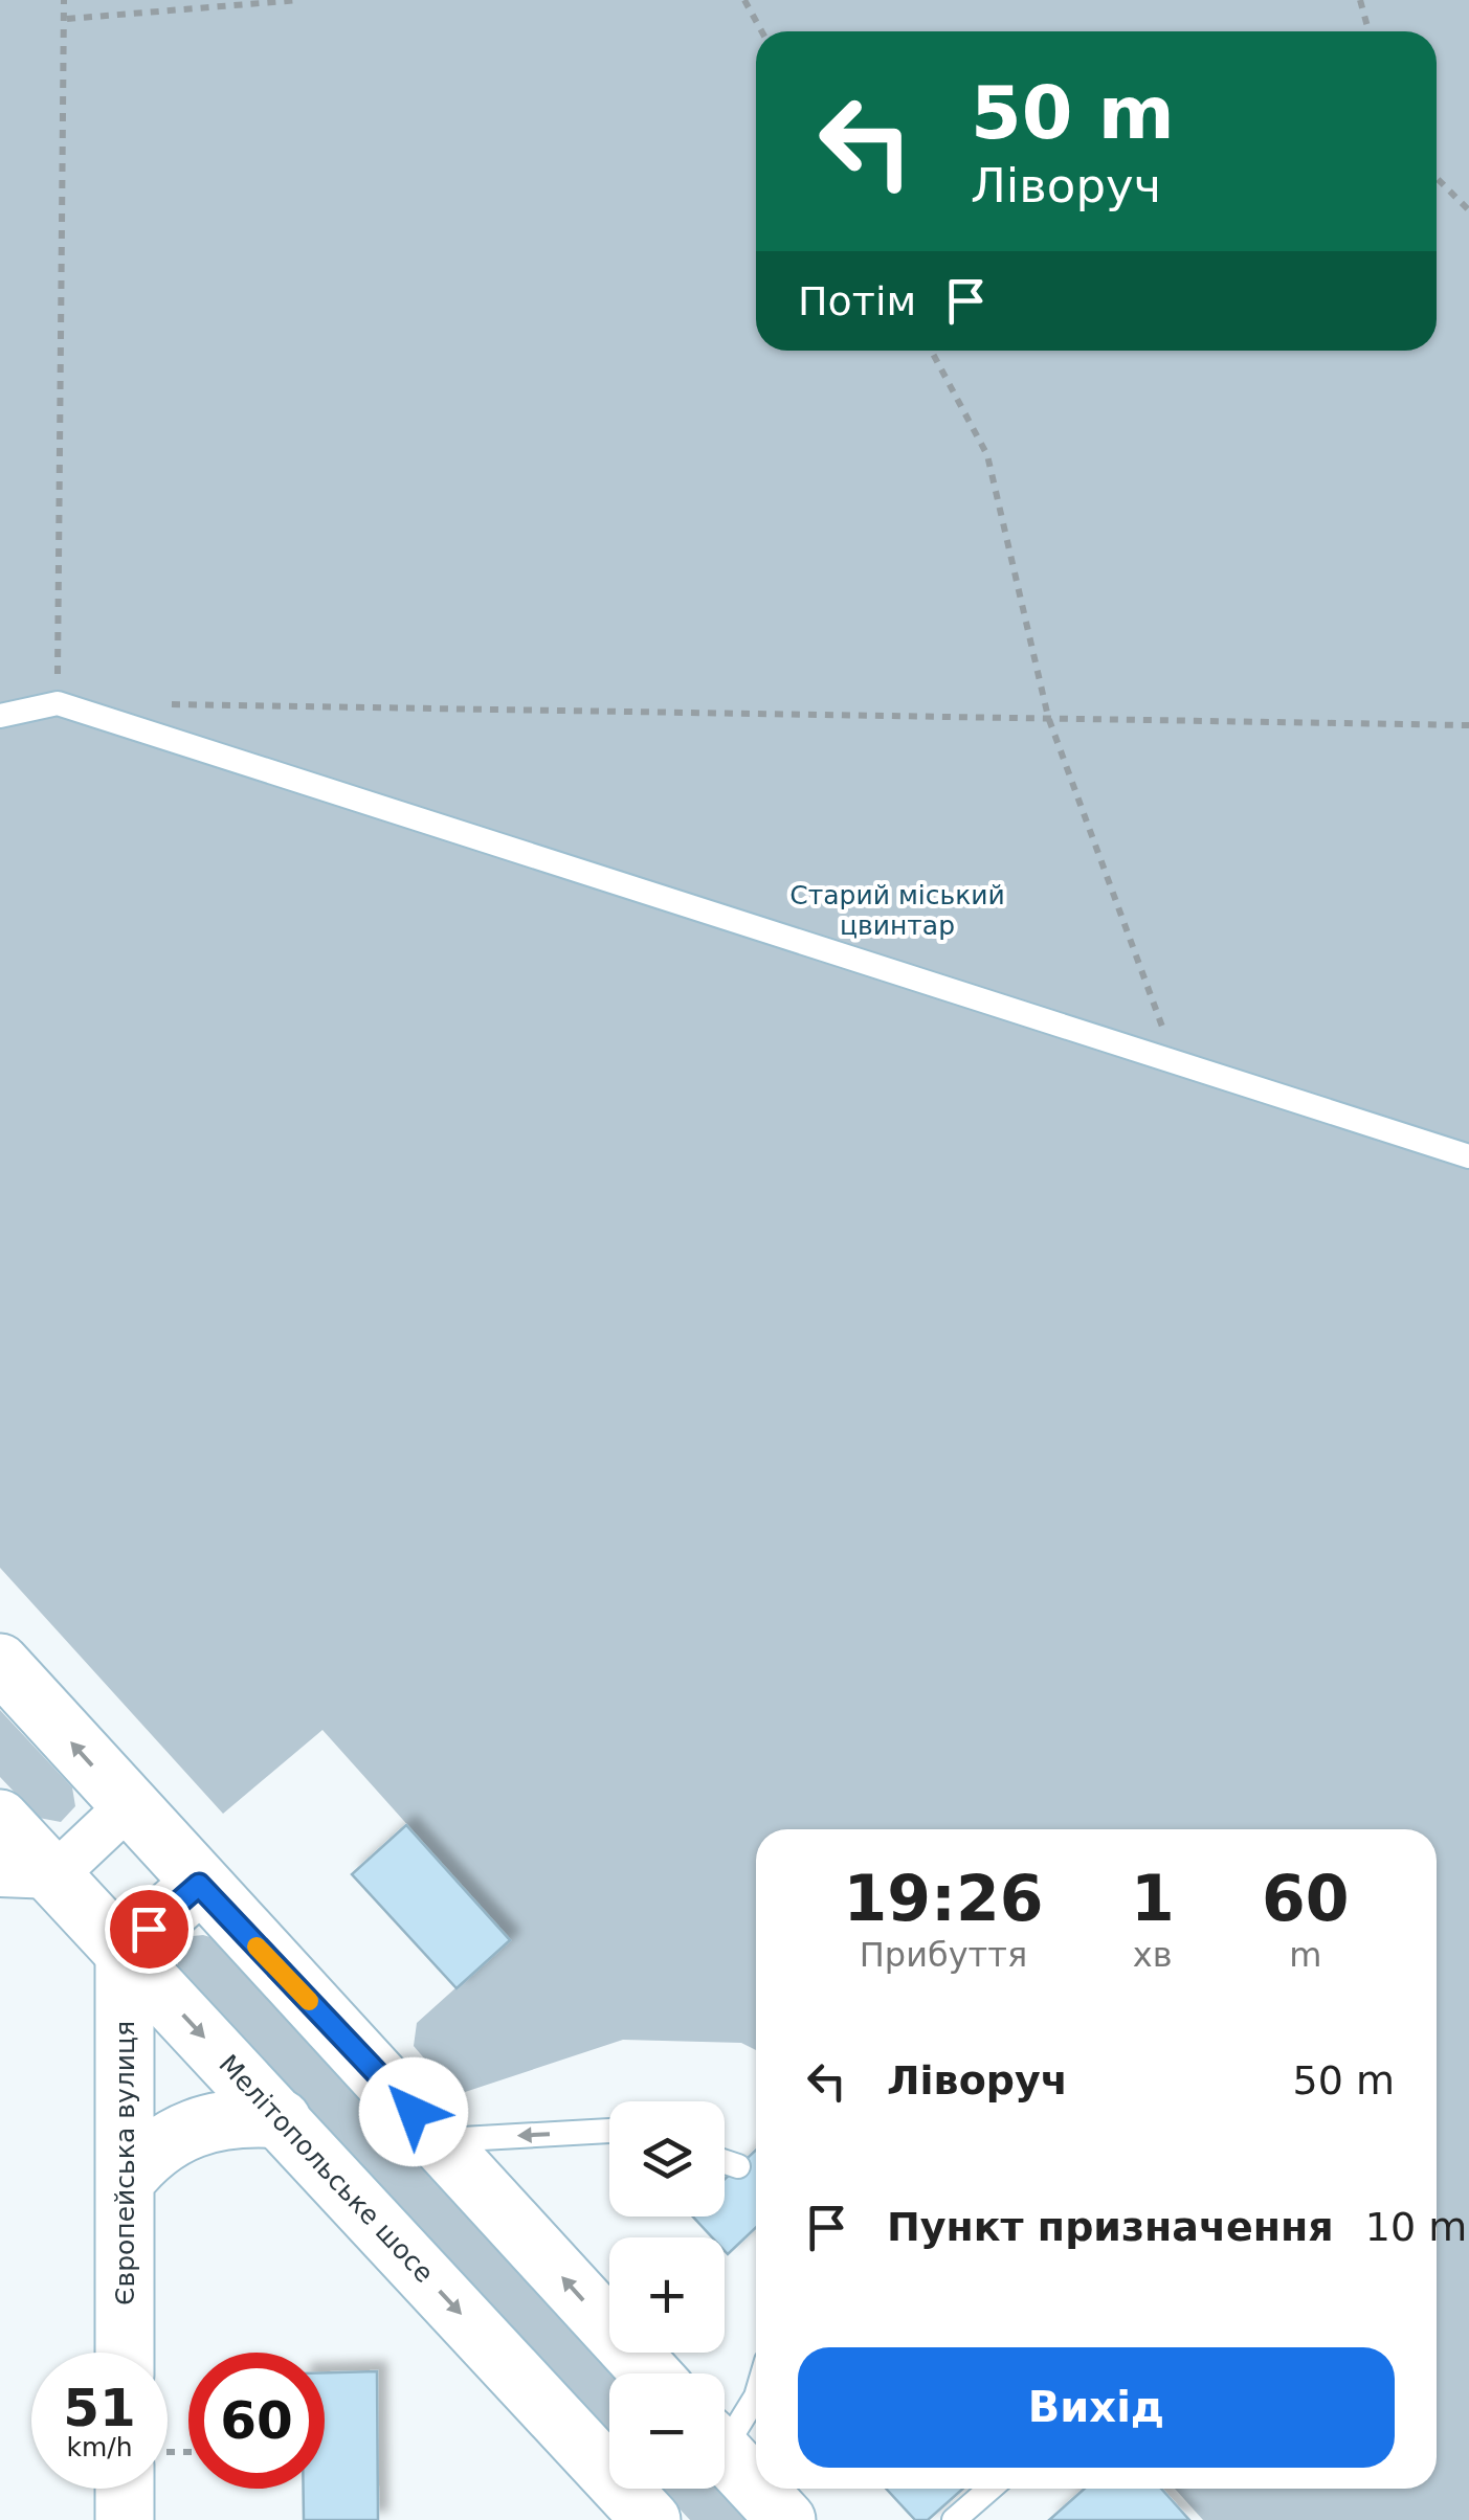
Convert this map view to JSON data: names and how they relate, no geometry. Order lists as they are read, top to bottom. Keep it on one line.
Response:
{"streets":{"main road":["Європейська вулиця","Мелітопольське шосе"]},"crossings":[["Європейська вулиця","Мелітопольське шосе"]],"parks":["Старий міський цвинтар"],"page":{"turn":["50 m","Ліворуч"],"then":"Потім","eta":["19:26","Прибуття","1","хв","60","m"],"list":[{"name":"Ліворуч","value":"50 m"},{"name":"Пункт призначення","value":"10 m"}],"map_buttons":["+","−"],"buttons":"Вихід","speed":"51 km/h","limit":"60"}}
